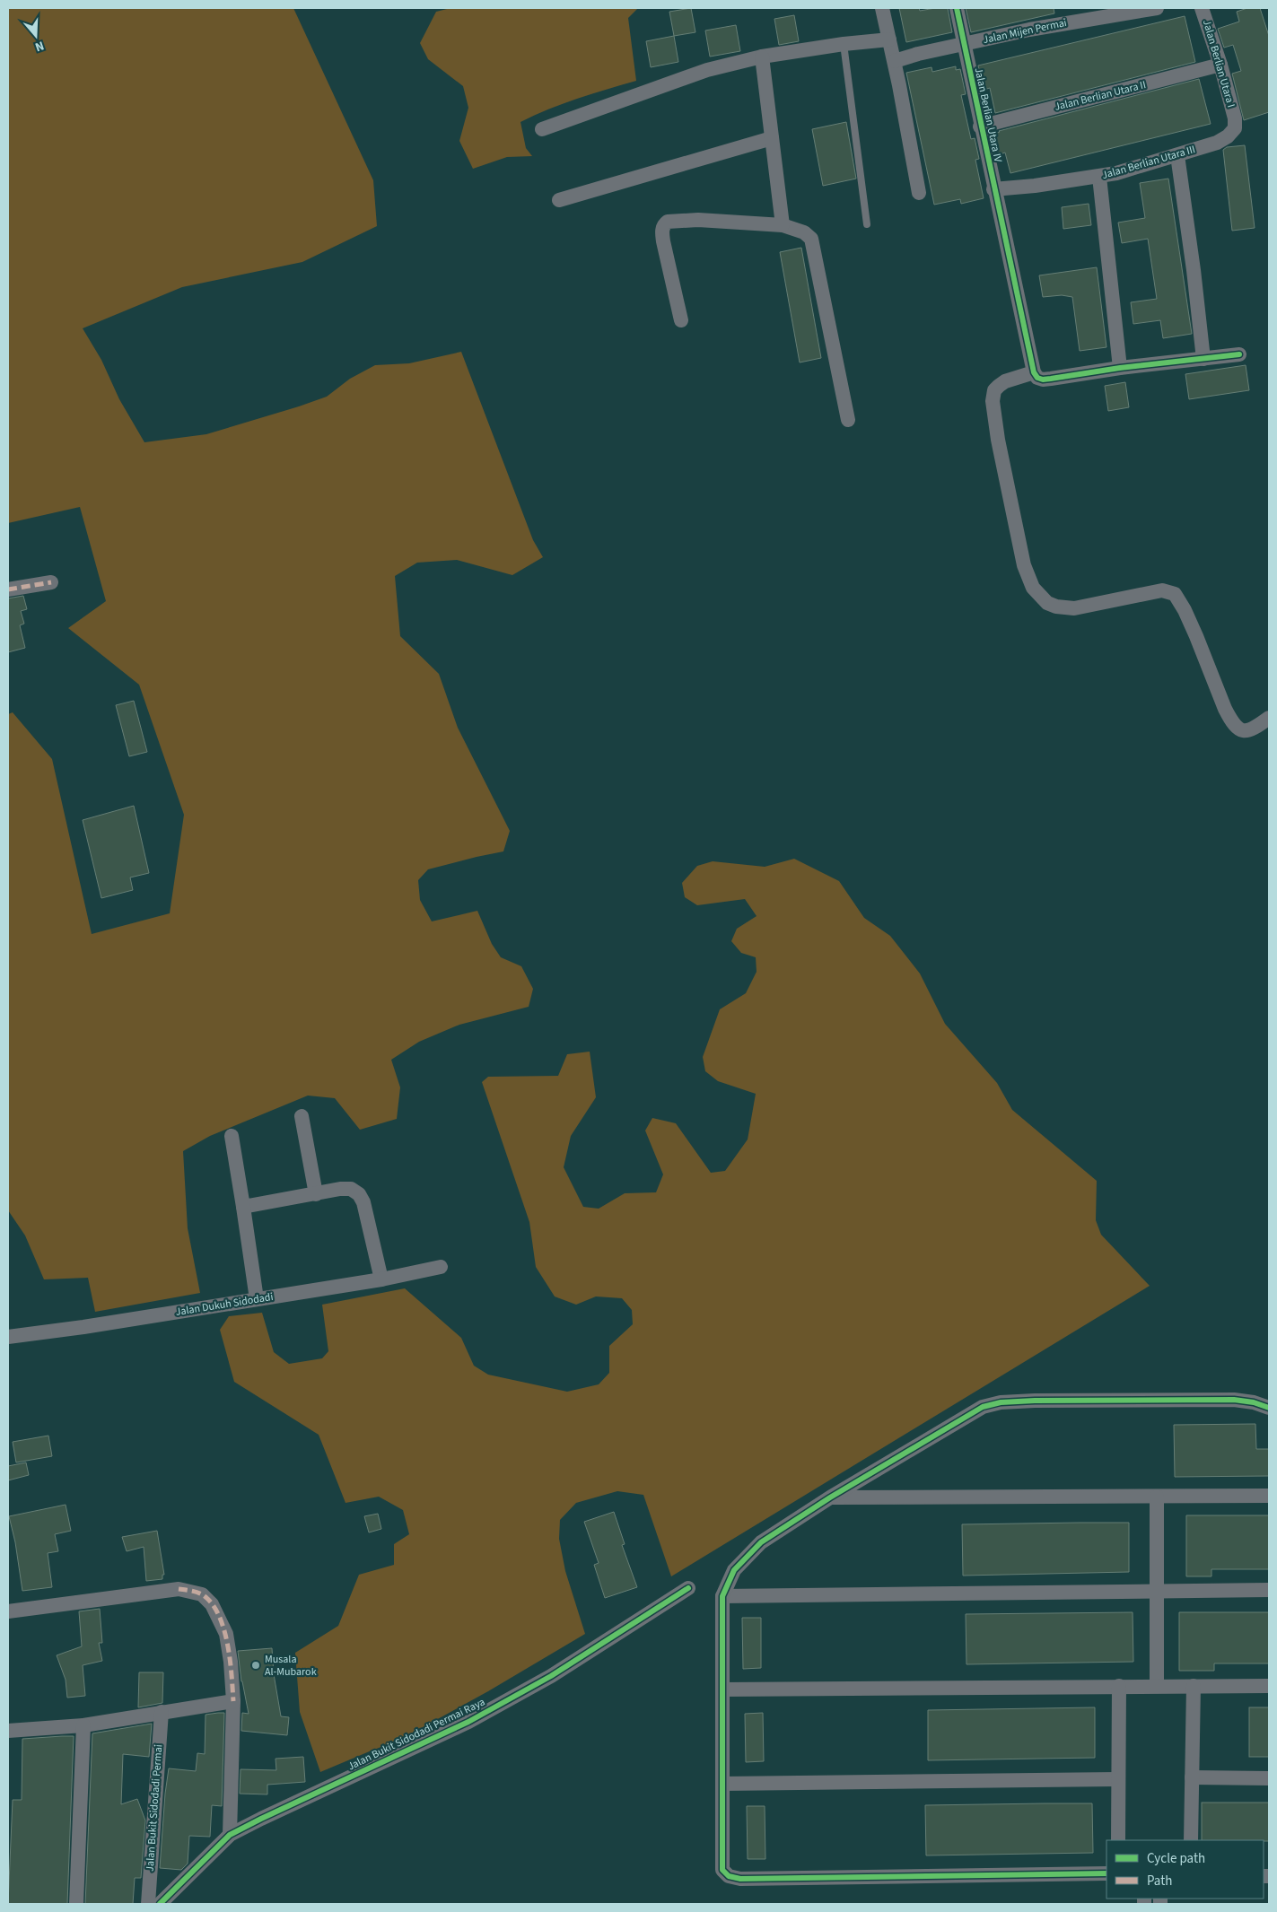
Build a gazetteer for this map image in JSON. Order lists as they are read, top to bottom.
{
  "streets": {
    "street": [
      "Jalan Mijen Permai",
      "Jalan Berlian Utara I",
      "Jalan Berlian Utara II",
      "Jalan Berlian Utara IV",
      "Jalan Berlian Utara III",
      "Jalan Dukuh Sidodadi",
      "Jalan Bukit Sidodadi Permai Raya",
      "Jalan Bukit Sidodadi Permai"
    ]
  },
  "crossings": [
    ["Jalan Mijen Permai", "Jalan Berlian Utara IV"],
    ["Jalan Berlian Utara I", "Jalan Berlian Utara II"],
    ["Jalan Berlian Utara I", "Jalan Berlian Utara III"],
    ["Jalan Berlian Utara II", "Jalan Berlian Utara IV"],
    ["Jalan Berlian Utara IV", "Jalan Berlian Utara III"]
  ],
  "places": ["Musala Al-Mubarok"],
  "legend": ["Cycle path", "Path"],
  "north": "bottom"
}
